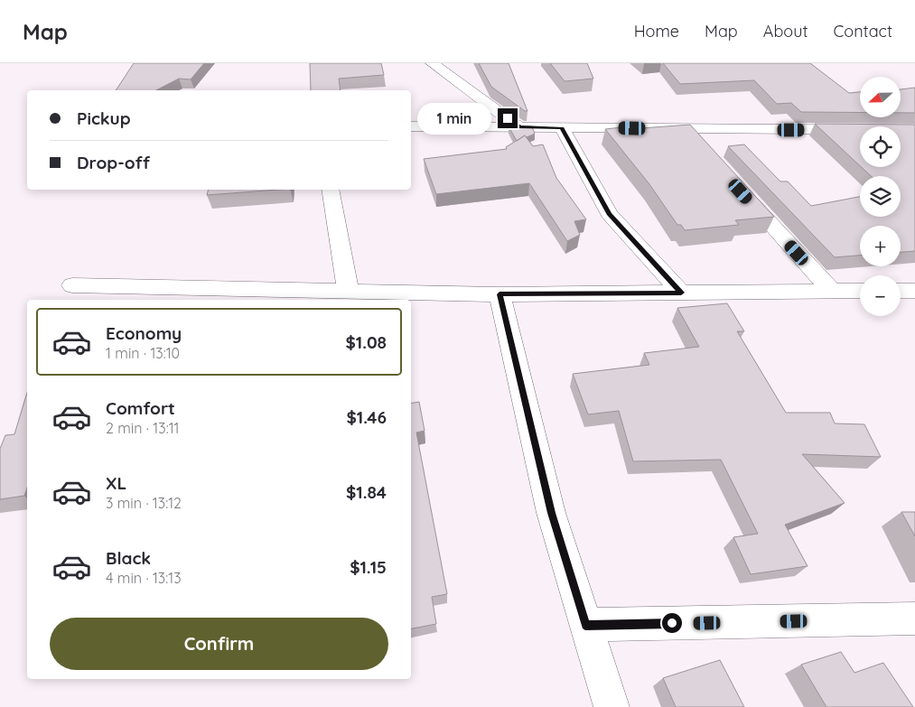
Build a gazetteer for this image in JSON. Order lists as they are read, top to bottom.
{
  "north": "left",
  "page": {
    "header": "Map",
    "nav": [
      "Home",
      "Map",
      "About",
      "Contact"
    ],
    "map_buttons": ["+", "−"],
    "banner": ["Pickup", "Drop-off"],
    "bubble": "1 min",
    "list": [
      {
        "name": "Economy",
        "note": "1 min · 13:10",
        "value": "$1.08"
      },
      {
        "name": "Comfort",
        "note": "2 min · 13:11",
        "value": "$1.46"
      },
      {
        "name": "XL",
        "note": "3 min · 13:12",
        "value": "$1.84"
      },
      {
        "name": "Black",
        "note": "4 min · 13:13",
        "value": "$1.15"
      }
    ],
    "buttons": "Confirm"
  }
}
